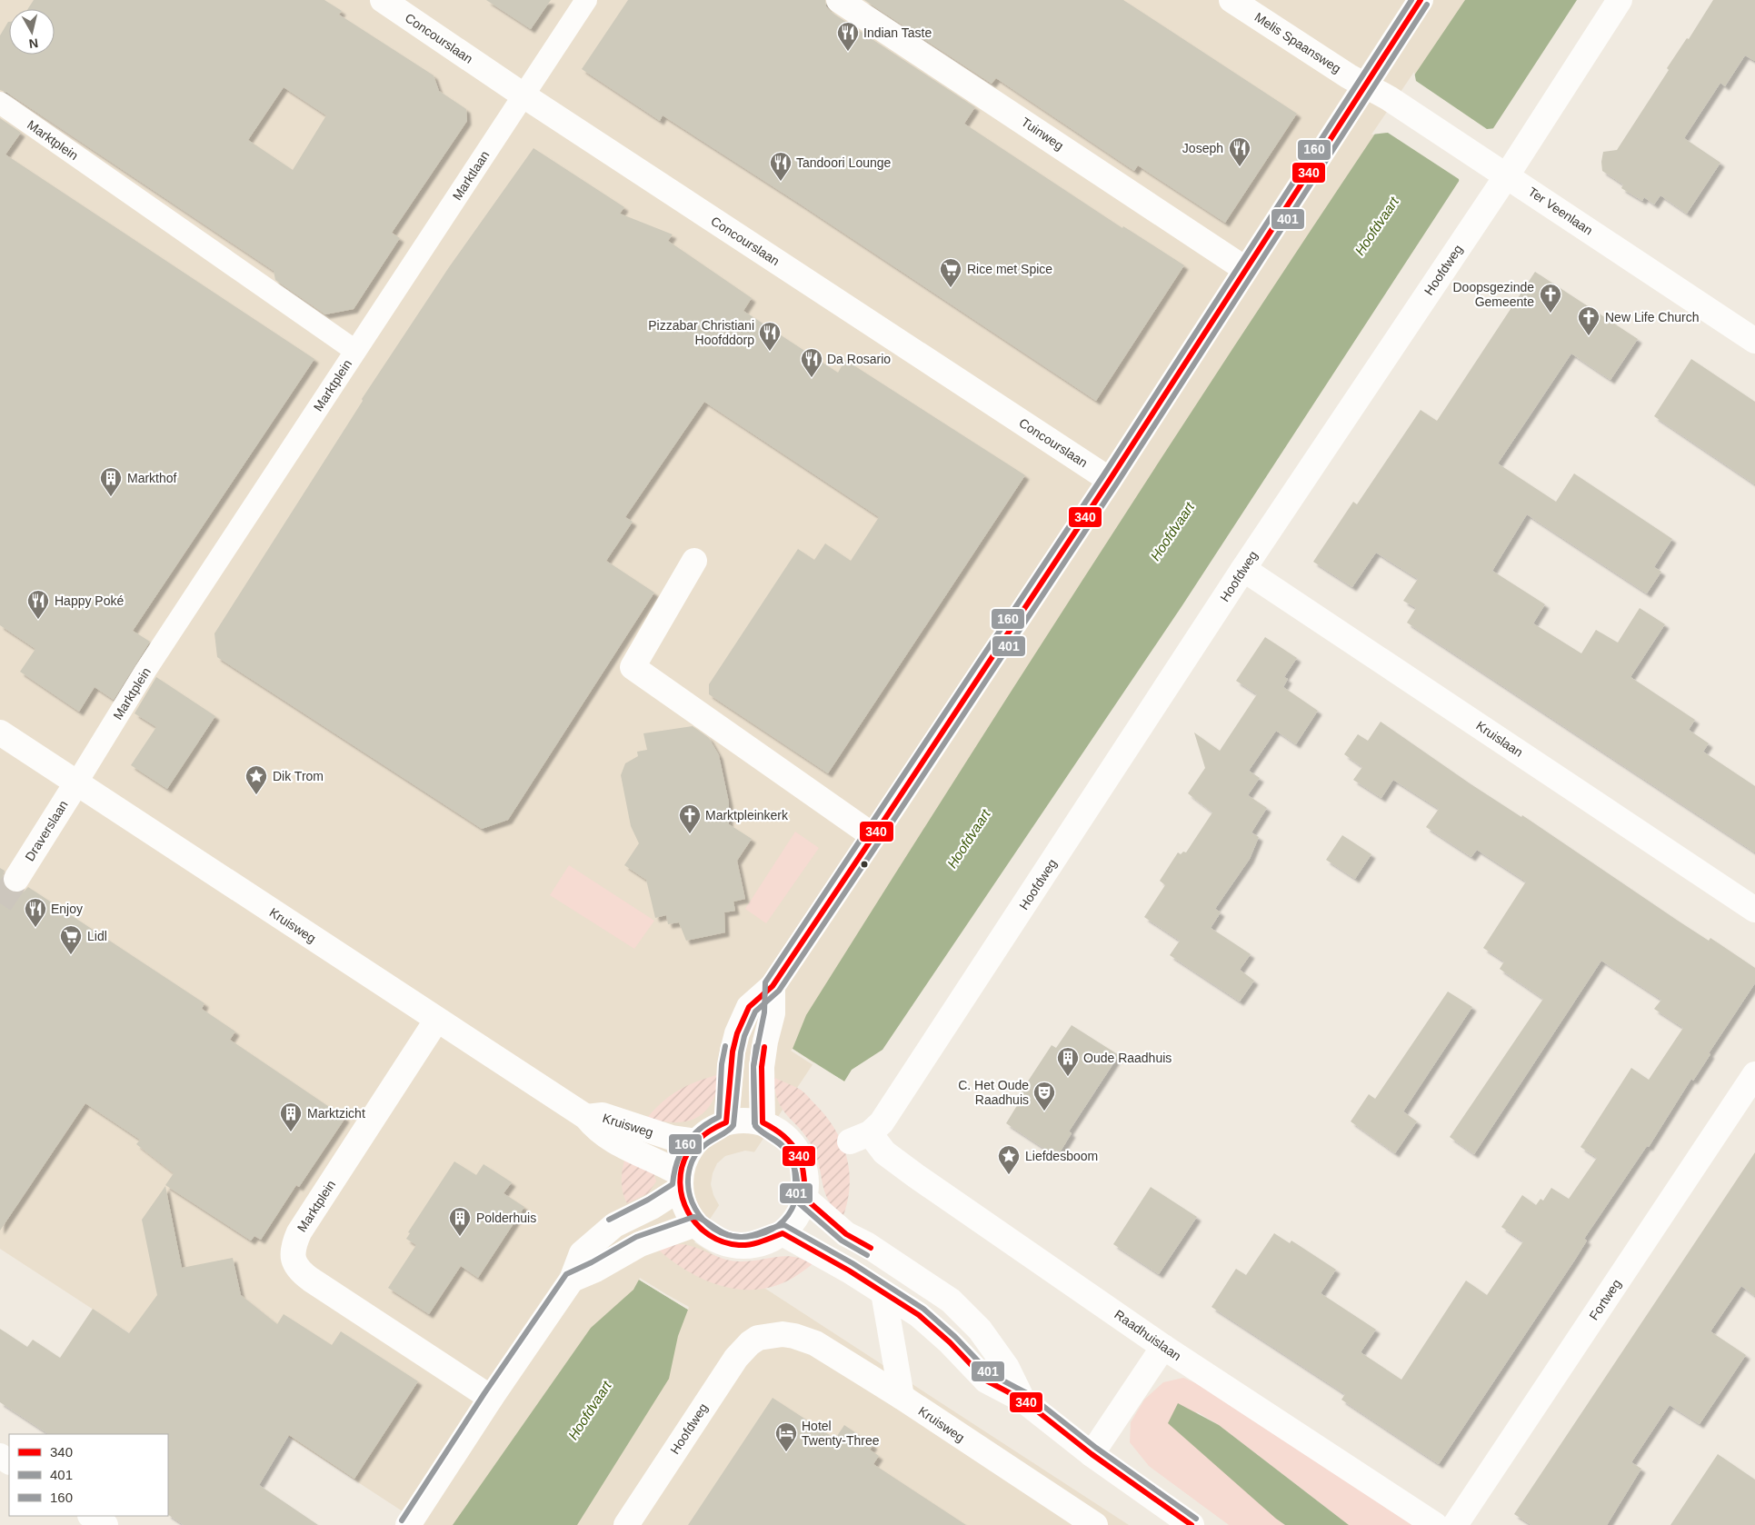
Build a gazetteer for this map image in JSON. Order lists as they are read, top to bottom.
{
  "streets": {
    "street": [
      "Concourslaan",
      "Melis Spaansweg",
      "Tuinweg",
      "Marktplein",
      "Marktlaan",
      "Ter Veenlaan",
      "Hoofdweg",
      "Kruislaan",
      "Draverslaan",
      "Kruisweg",
      "Fortweg",
      "Raadhuislaan"
    ]
  },
  "crossings": [
    ["Concourslaan", "Marktlaan"],
    ["Melis Spaansweg", "Ter Veenlaan"],
    ["Marktplein", "Marktlaan"],
    ["Marktplein", "Draverslaan"],
    ["Marktplein", "Kruisweg"],
    ["Ter Veenlaan", "Hoofdweg"],
    ["Hoofdweg", "Kruislaan"],
    ["Hoofdweg", "Kruisweg"],
    ["Hoofdweg", "Raadhuislaan"],
    ["Draverslaan", "Kruisweg"]
  ],
  "water": ["Hoofdvaart"],
  "places": {
    "restaurant": [
      "Indian Taste",
      "Joseph",
      "Tandoori Lounge",
      "Pizzabar Christiani Hoofddorp",
      "Da Rosario",
      "Happy Poké",
      "Enjoy"
    ],
    "supermarket": ["Rice met Spice", "Lidl"],
    "church": ["Doopsgezinde Gemeente", "New Life Church", "Marktpleinkerk"],
    "building": [
      "Markthof",
      "Oude Raadhuis",
      "Marktzicht",
      "Polderhuis"
    ],
    "place": ["Dik Trom", "Liefdesboom"],
    "theatre": ["C. Het Oude Raadhuis"],
    "hotel": ["Hotel Twenty-Three"]
  },
  "lines": ["transit line 340", "transit line 160", "transit line 401"],
  "legend": ["340", "401", "160"],
  "north": "bottom"
}
